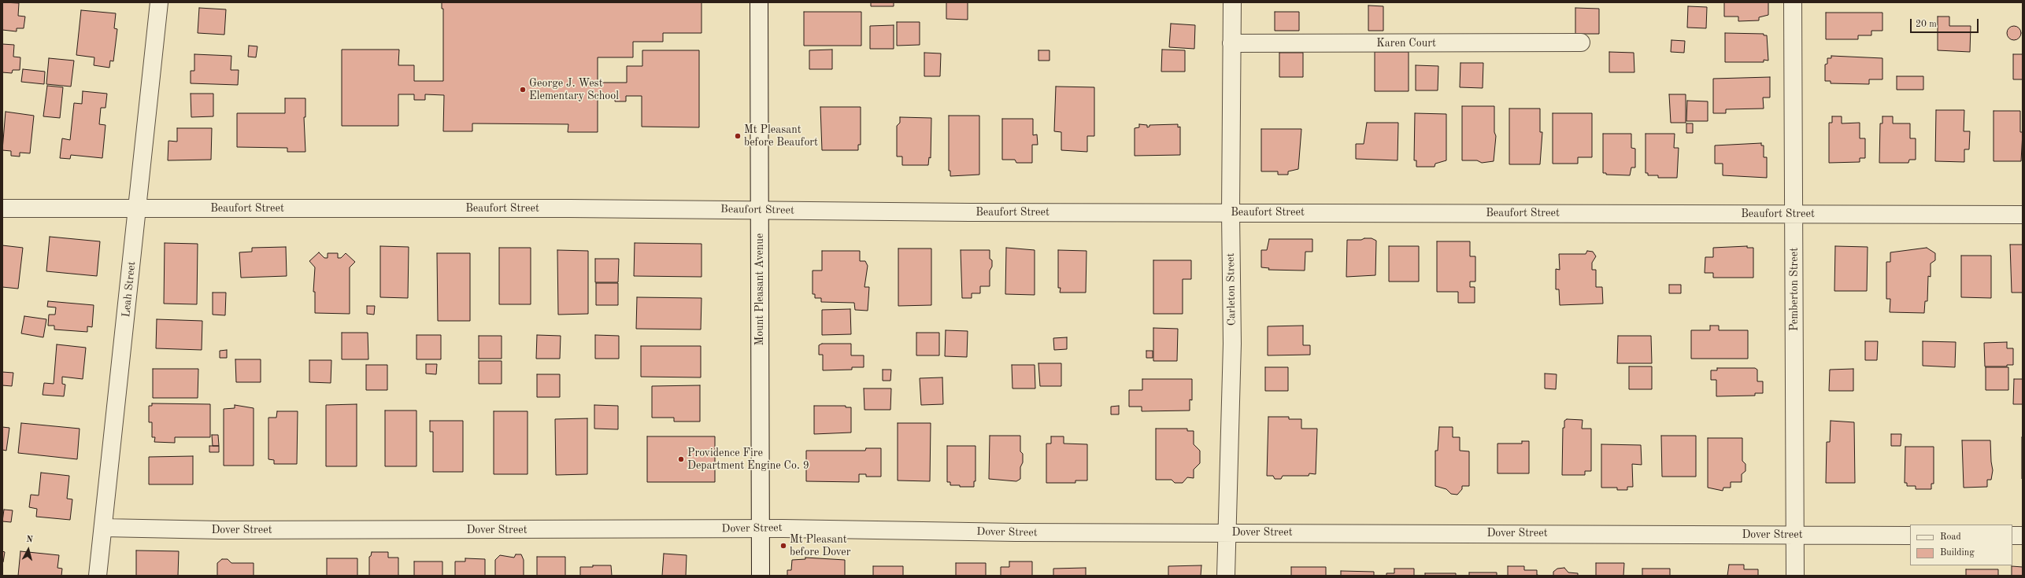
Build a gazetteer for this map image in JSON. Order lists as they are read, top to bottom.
{
  "streets": {
    "street": [
      "Karen Court",
      "Beaufort Street",
      "Leah Street",
      "Mount Pleasant Avenue",
      "Carleton Street",
      "Pemberton Street",
      "Dover Street"
    ]
  },
  "crossings": [
    ["Karen Court", "Carleton Street"],
    ["Beaufort Street", "Leah Street"],
    ["Beaufort Street", "Mount Pleasant Avenue"],
    ["Beaufort Street", "Carleton Street"],
    ["Beaufort Street", "Pemberton Street"],
    ["Leah Street", "Dover Street"],
    ["Mount Pleasant Avenue", "Dover Street"],
    ["Carleton Street", "Dover Street"],
    ["Pemberton Street", "Dover Street"]
  ],
  "places": [
    "George J. West Elementary School",
    "Mt Pleasant before Beaufort",
    "Providence Fire Department Engine Co. 9",
    "Mt Pleasant before Dover"
  ],
  "legend": ["Road", "Building"],
  "scale_bar": "20 m",
  "north": "top"
}
